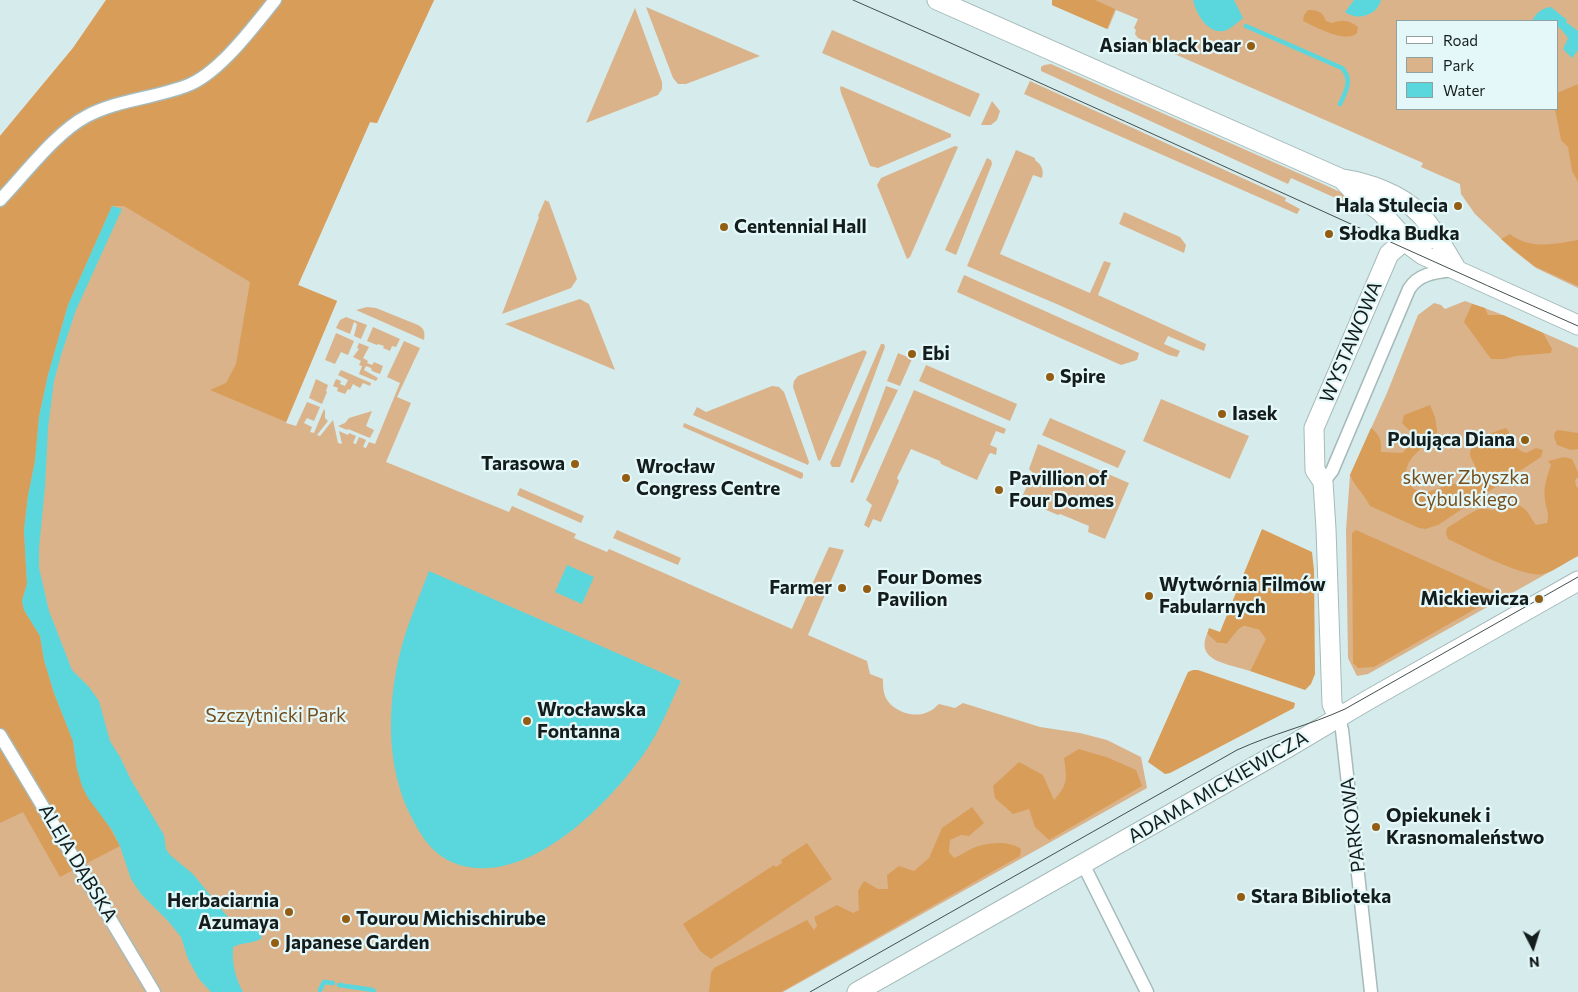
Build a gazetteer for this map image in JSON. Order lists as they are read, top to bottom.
{
  "streets": {
    "main road": ["WYSTAWOWA", "ADAMA MICKIEWICZA"],
    "street": ["PARKOWA", "ALEJA DĄBSKA"]
  },
  "crossings": [
    ["WYSTAWOWA", "ADAMA MICKIEWICZA"],
    ["WYSTAWOWA", "PARKOWA"],
    ["ADAMA MICKIEWICZA", "PARKOWA"]
  ],
  "parks": ["skwer Zbyszka Cybulskiego", "Szczytnicki Park"],
  "places": [
    "Asian black bear",
    "Hala Stulecia",
    "Centennial Hall",
    "Słodka Budka",
    "Ebi",
    "Spire",
    "Iasek",
    "Polująca Diana",
    "Tarasowa",
    "Wrocław Congress Centre",
    "Pavillion of Four Domes",
    "Farmer",
    "Four Domes Pavilion",
    "Wytwórnia Filmów Fabularnych",
    "Mickiewicza",
    "Wrocławska Fontanna",
    "Opiekunek i Krasnomaleństwo",
    "Stara Biblioteka",
    "Herbaciarnia Azumaya",
    "Tourou Michischirube",
    "Japanese Garden"
  ],
  "legend": ["Road", "Park", "Water"],
  "north": "bottom"
}
